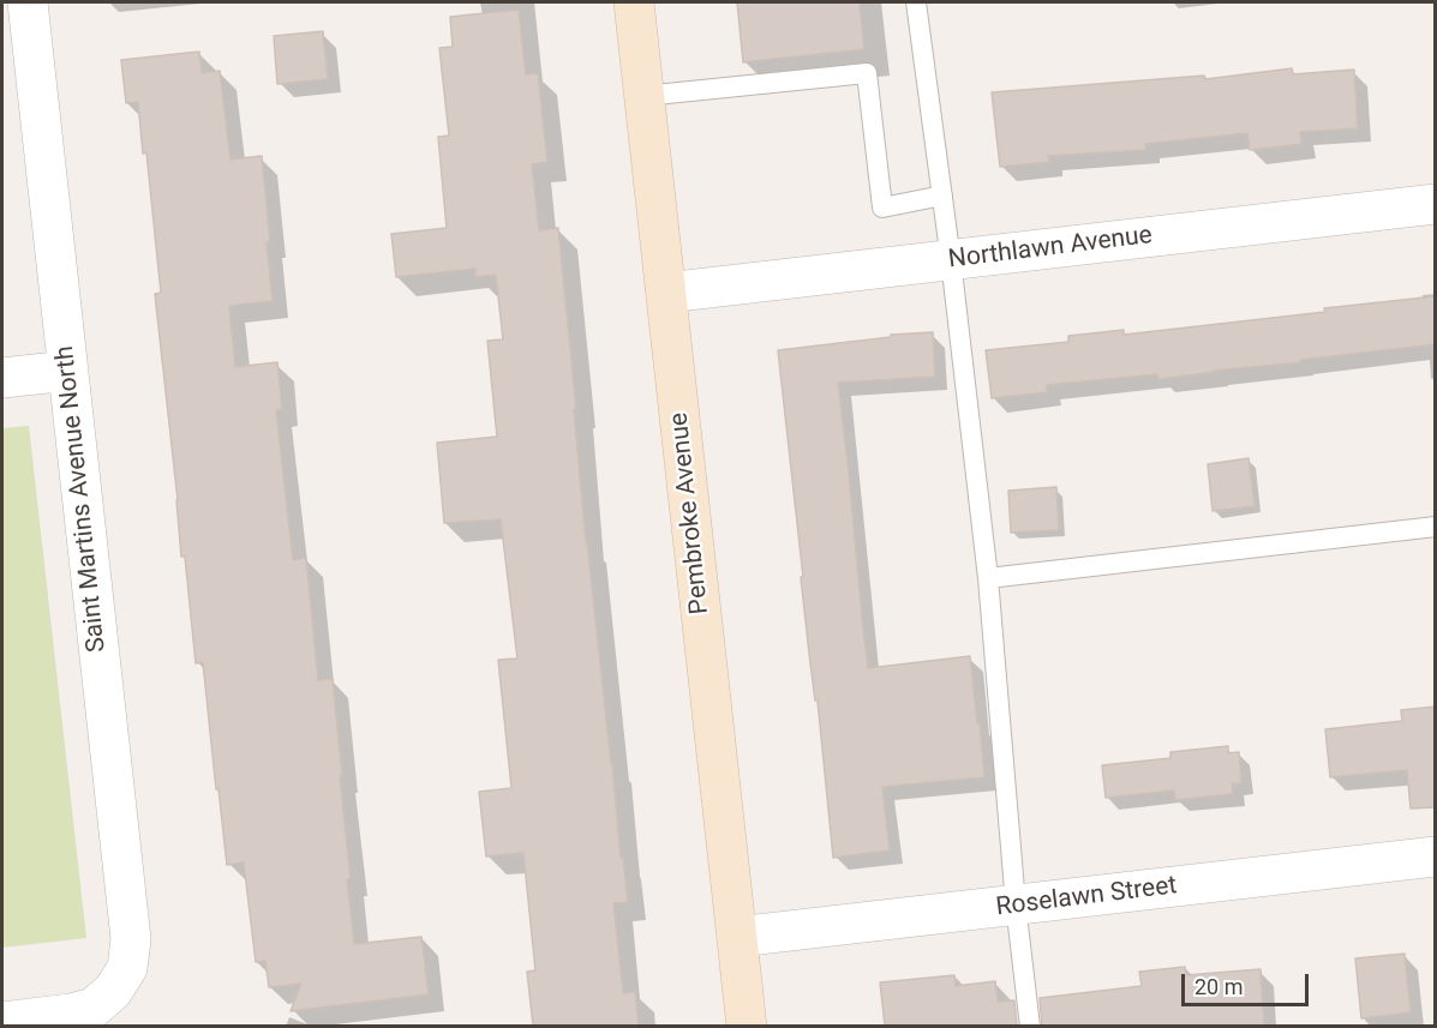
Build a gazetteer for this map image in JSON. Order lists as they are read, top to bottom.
{
  "streets": {
    "street": [
      "Northlawn Avenue",
      "Saint Martins Avenue North",
      "Pembroke Avenue",
      "Roselawn Street"
    ]
  },
  "crossings": [
    ["Northlawn Avenue", "Pembroke Avenue"],
    ["Pembroke Avenue", "Roselawn Street"]
  ],
  "scale_bar": "20 m"
}
